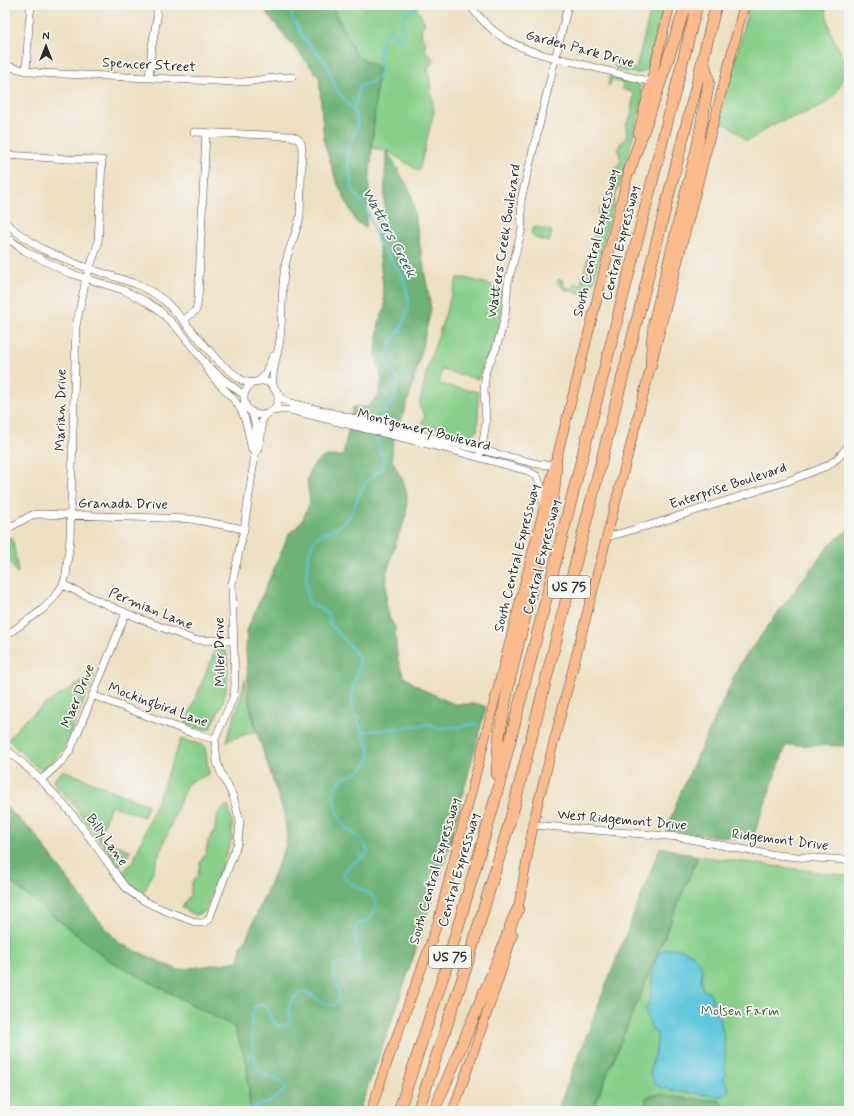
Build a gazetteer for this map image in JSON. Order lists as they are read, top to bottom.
{
  "streets": {
    "highway": ["Central Expressway", "US 75"],
    "main road": ["South Central Expressway"],
    "street": [
      "Garden Park Drive",
      "Spencer Street",
      "Watters Creek Boulevard",
      "Marian Drive",
      "Montgomery Boulevard",
      "Enterprise Boulevard",
      "Granada Drive",
      "Permian Lane",
      "Miller Drive",
      "Maer Drive",
      "Mockingbird Lane",
      "West Ridgemont Drive",
      "Billy Lane",
      "Ridgemont Drive"
    ]
  },
  "crossings": [
    ["Garden Park Drive", "Watters Creek Boulevard"],
    ["Garden Park Drive", "South Central Expressway"],
    ["Watters Creek Boulevard", "Montgomery Boulevard"],
    ["South Central Expressway", "Montgomery Boulevard"],
    ["Marian Drive", "Granada Drive"],
    ["Marian Drive", "Permian Lane"],
    ["Montgomery Boulevard", "Miller Drive"],
    ["Granada Drive", "Miller Drive"],
    ["Permian Lane", "Miller Drive"],
    ["Permian Lane", "Maer Drive"],
    ["Miller Drive", "Mockingbird Lane"],
    ["Miller Drive", "Billy Lane"],
    ["Maer Drive", "Mockingbird Lane"],
    ["Maer Drive", "Billy Lane"],
    ["Mockingbird Lane", "Billy Lane"],
    ["West Ridgemont Drive", "Ridgemont Drive"]
  ],
  "water": ["Watters Creek"],
  "parks": ["Molsen Farm"],
  "north": "top"
}
